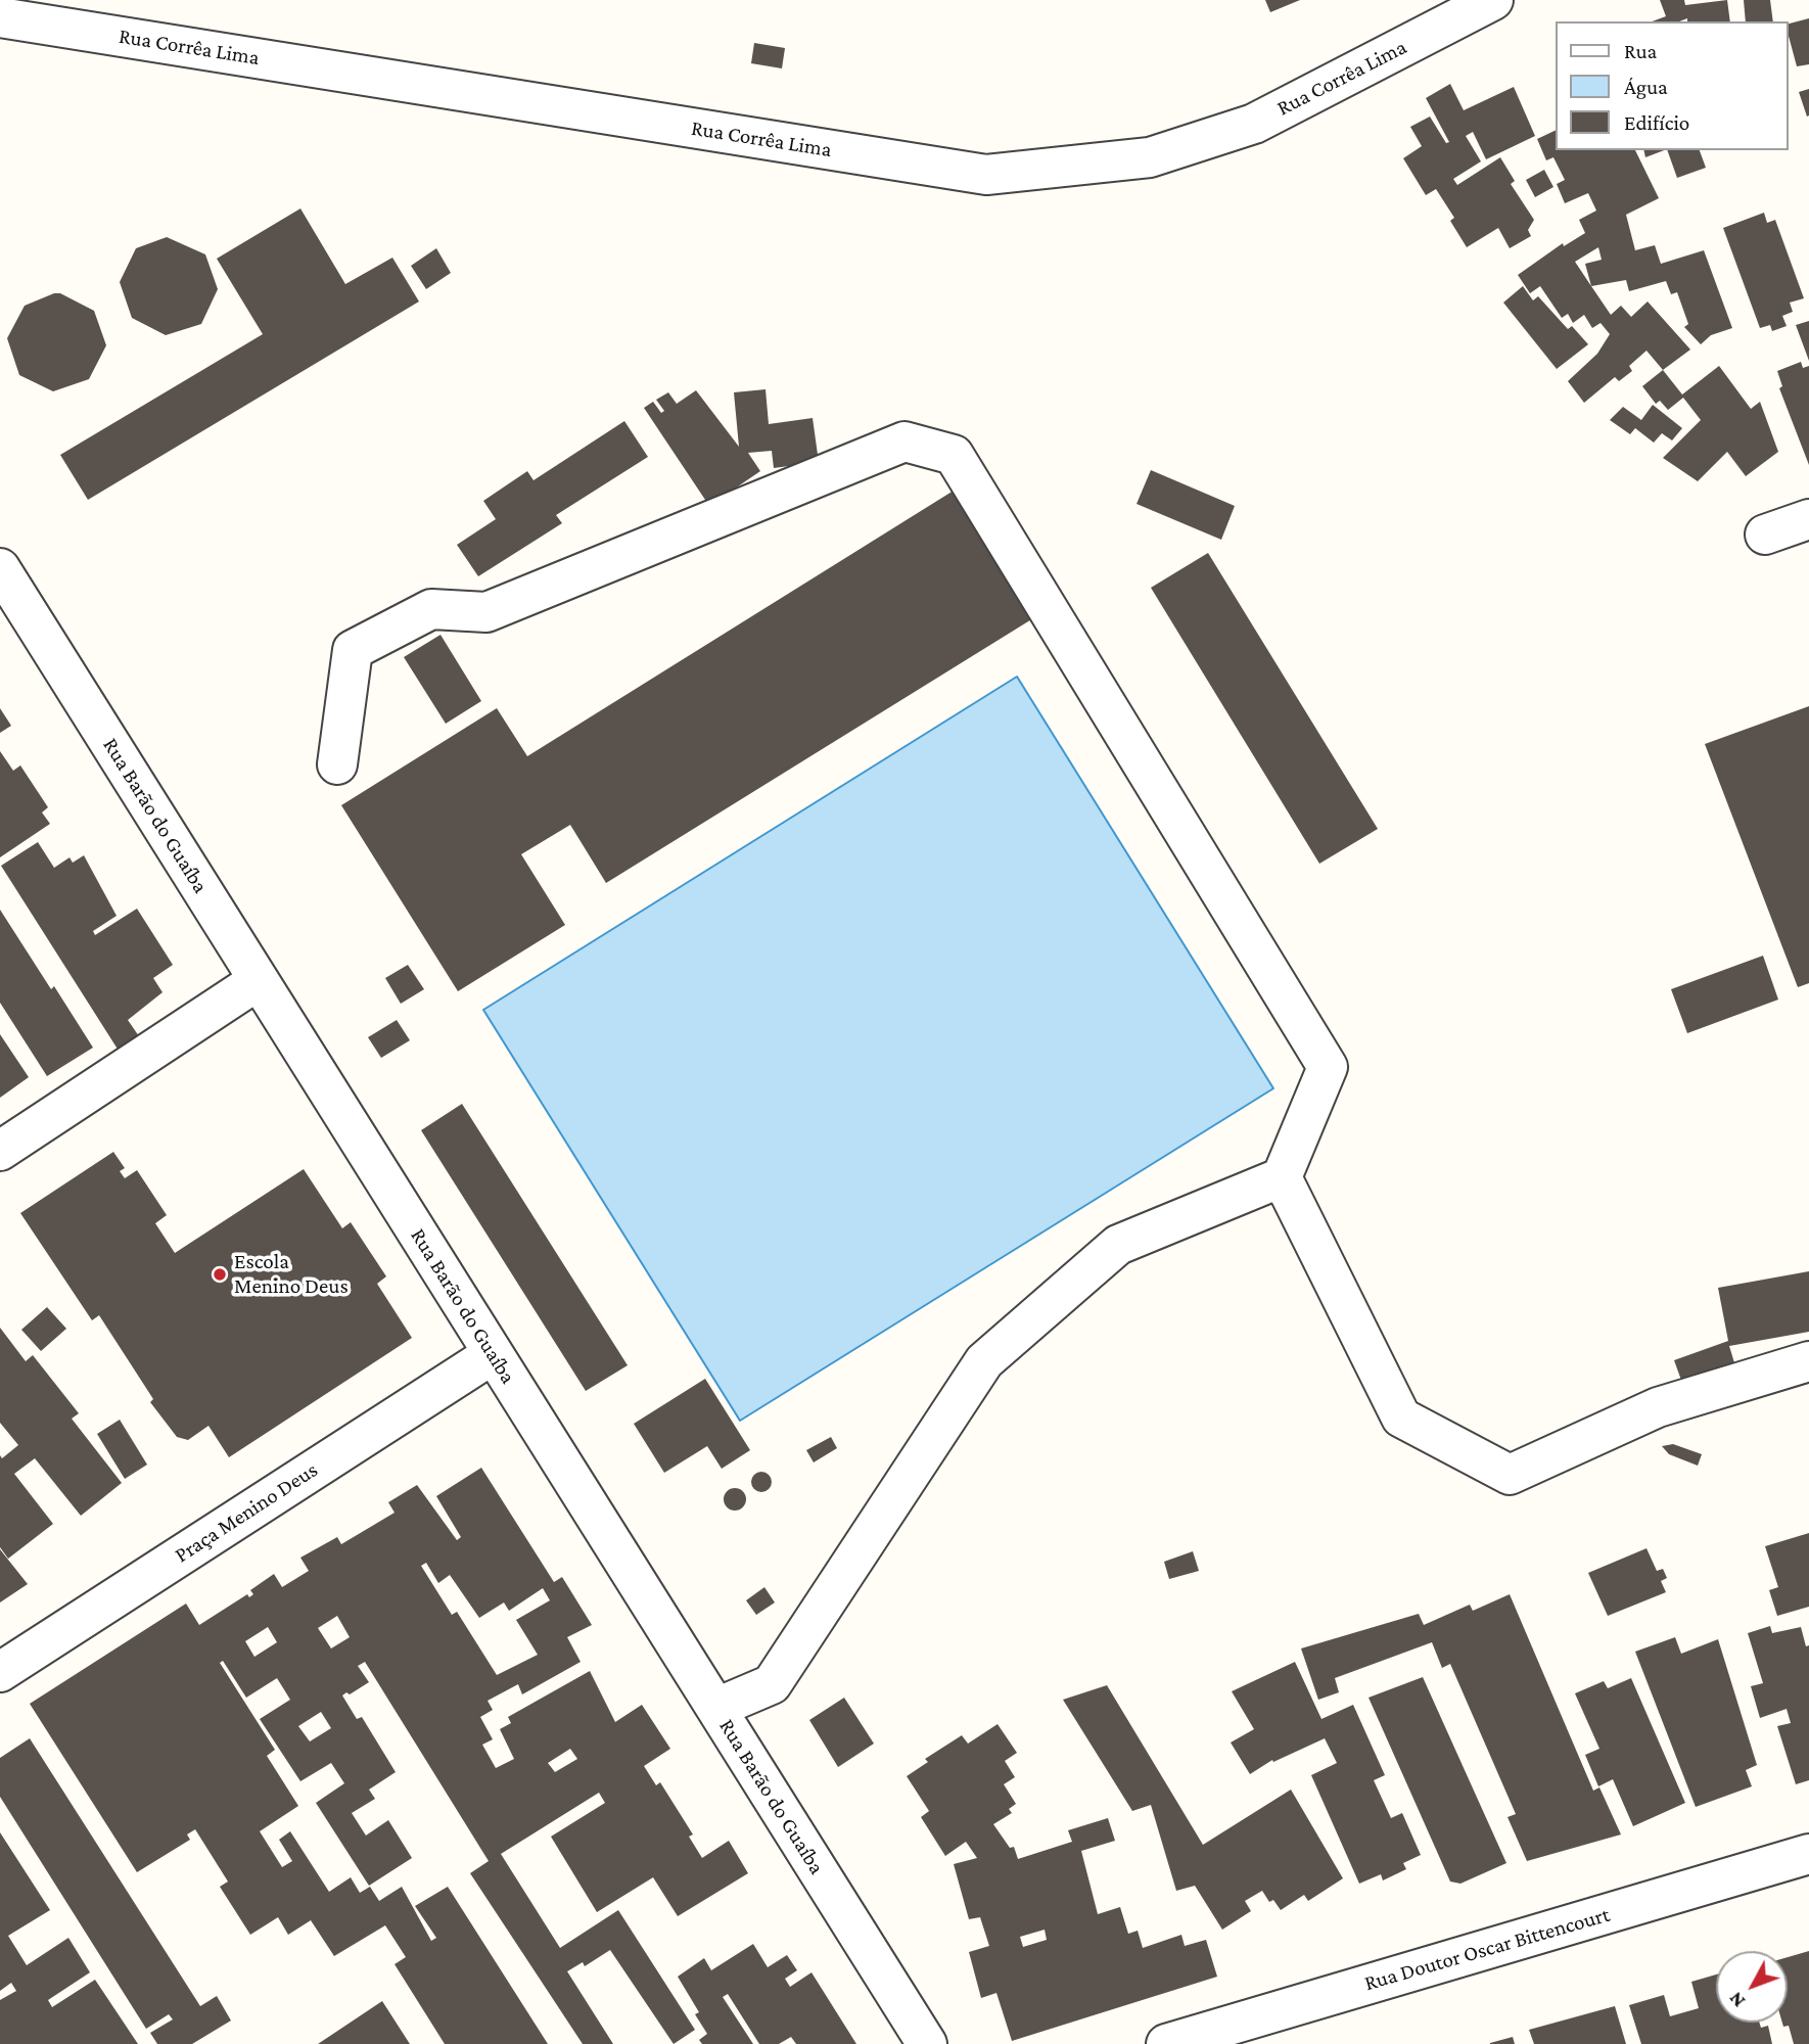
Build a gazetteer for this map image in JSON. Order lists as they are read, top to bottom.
{
  "streets": {
    "street": [
      "Rua Corrêa Lima",
      "Rua Barão do Guaíba",
      "Praça Menino Deus",
      "Rua Doutor Oscar Bittencourt"
    ]
  },
  "crossings": [
    ["Rua Barão do Guaíba", "Praça Menino Deus"]
  ],
  "places": ["Escola Menino Deus"],
  "legend": ["Rua", "Água", "Edifício"],
  "north": "bottom left"
}
